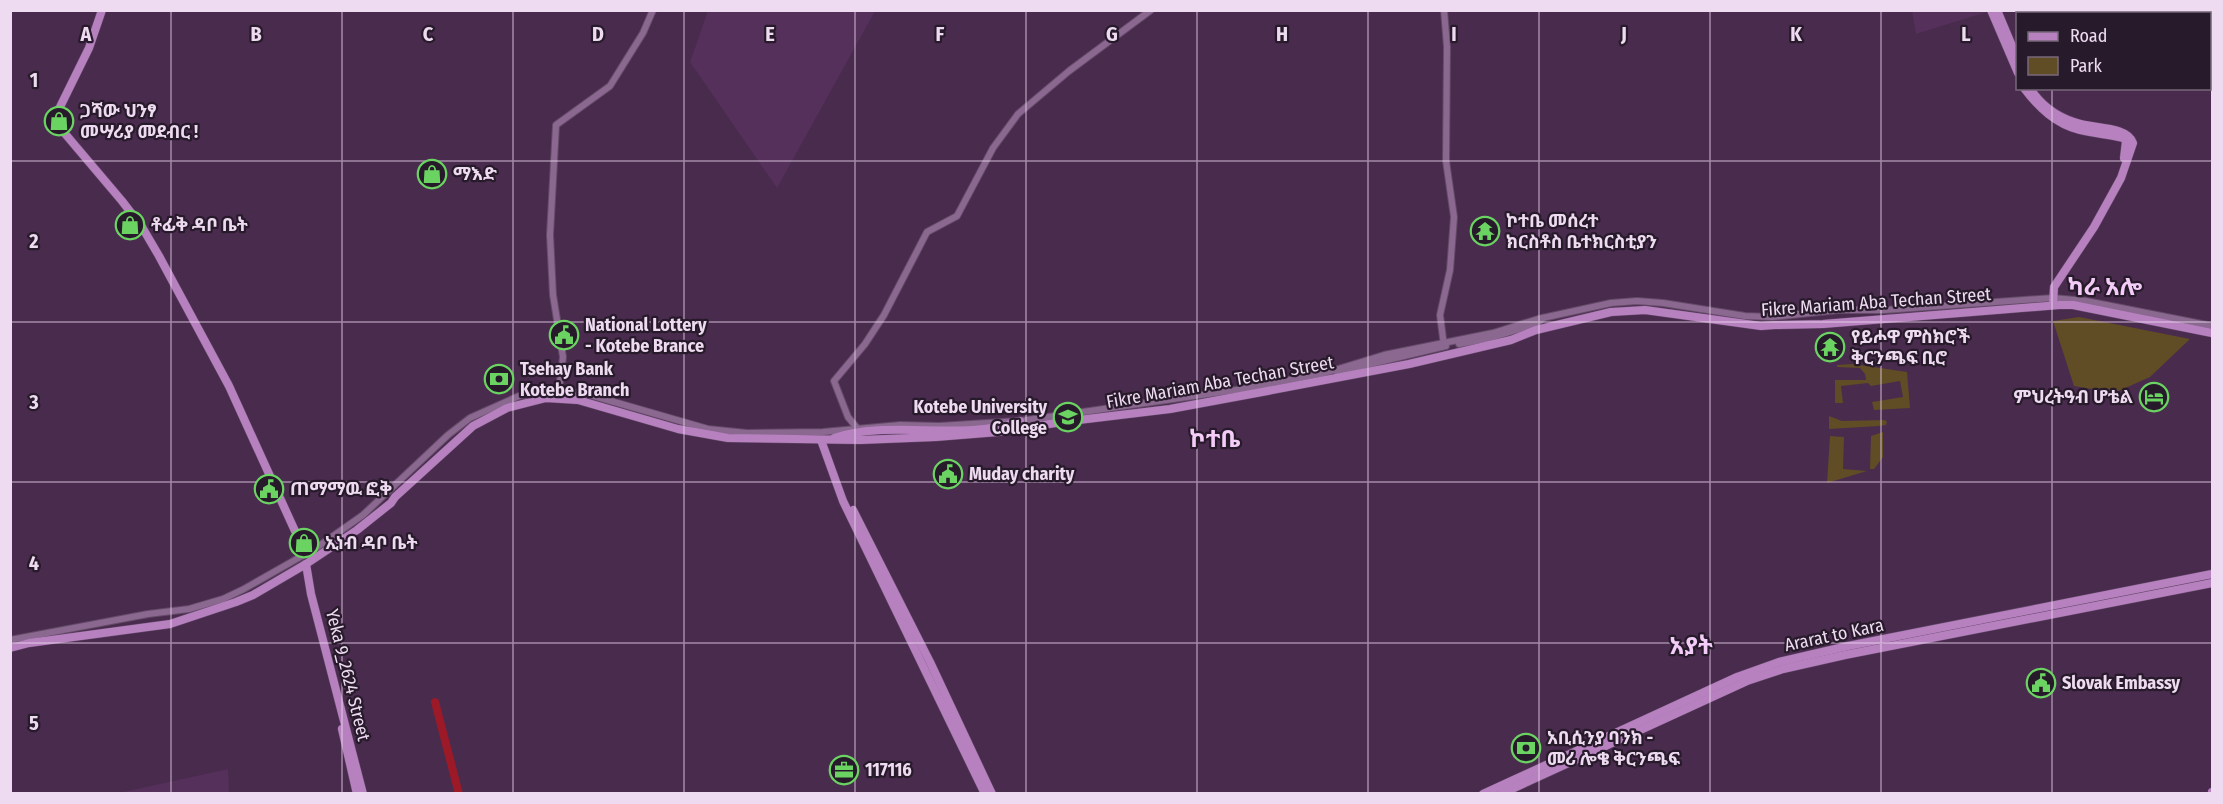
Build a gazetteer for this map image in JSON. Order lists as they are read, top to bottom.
{
  "streets": {
    "main road": ["Fikre Mariam Aba Techan Street", "Ararat to Kara", "Yeka 9_2624 Street"]
  },
  "crossings": [
    ["Fikre Mariam Aba Techan Street", "Yeka 9_2624 Street"]
  ],
  "districts": ["ካራ አሎ", "ኮተቤ", "አያት"],
  "places": {
    "shop": [
      "ጋሻው ህንፃ መሣሪያ መደብር !",
      "ማእድ",
      "ቶፊቅ ዳቦ ቤት",
      "ኢነብ ዳቦ ቤት"
    ],
    "temple": ["ኮተቤ መሰረተ ክርስቶስ ቤተክርስቲያን", "የይሖዋ ምስክሮች ቅርንጫፍ ቢሮ"],
    "public building": [
      "National Lottery - Kotebe Brance",
      "Muday charity",
      "ጠማማዉ ፎቅ",
      "Slovak Embassy"
    ],
    "bank": ["Tsehay Bank Kotebe Branch", "አቢሲንያ ባንክ - መሪ ሎቄ ቅርንጫፍ"],
    "hotel": ["ምህረትዓብ ሆቴል"],
    "school or university": ["Kotebe University College"],
    "office": ["117116"]
  },
  "legend": ["Road", "Park"],
  "grid": {
    "columns": [
      "A",
      "B",
      "C",
      "D",
      "E",
      "F",
      "G",
      "H",
      "I",
      "J",
      "K",
      "L"
    ],
    "rows": [
      "1",
      "2",
      "3",
      "4",
      "5"
    ]
  }
}
